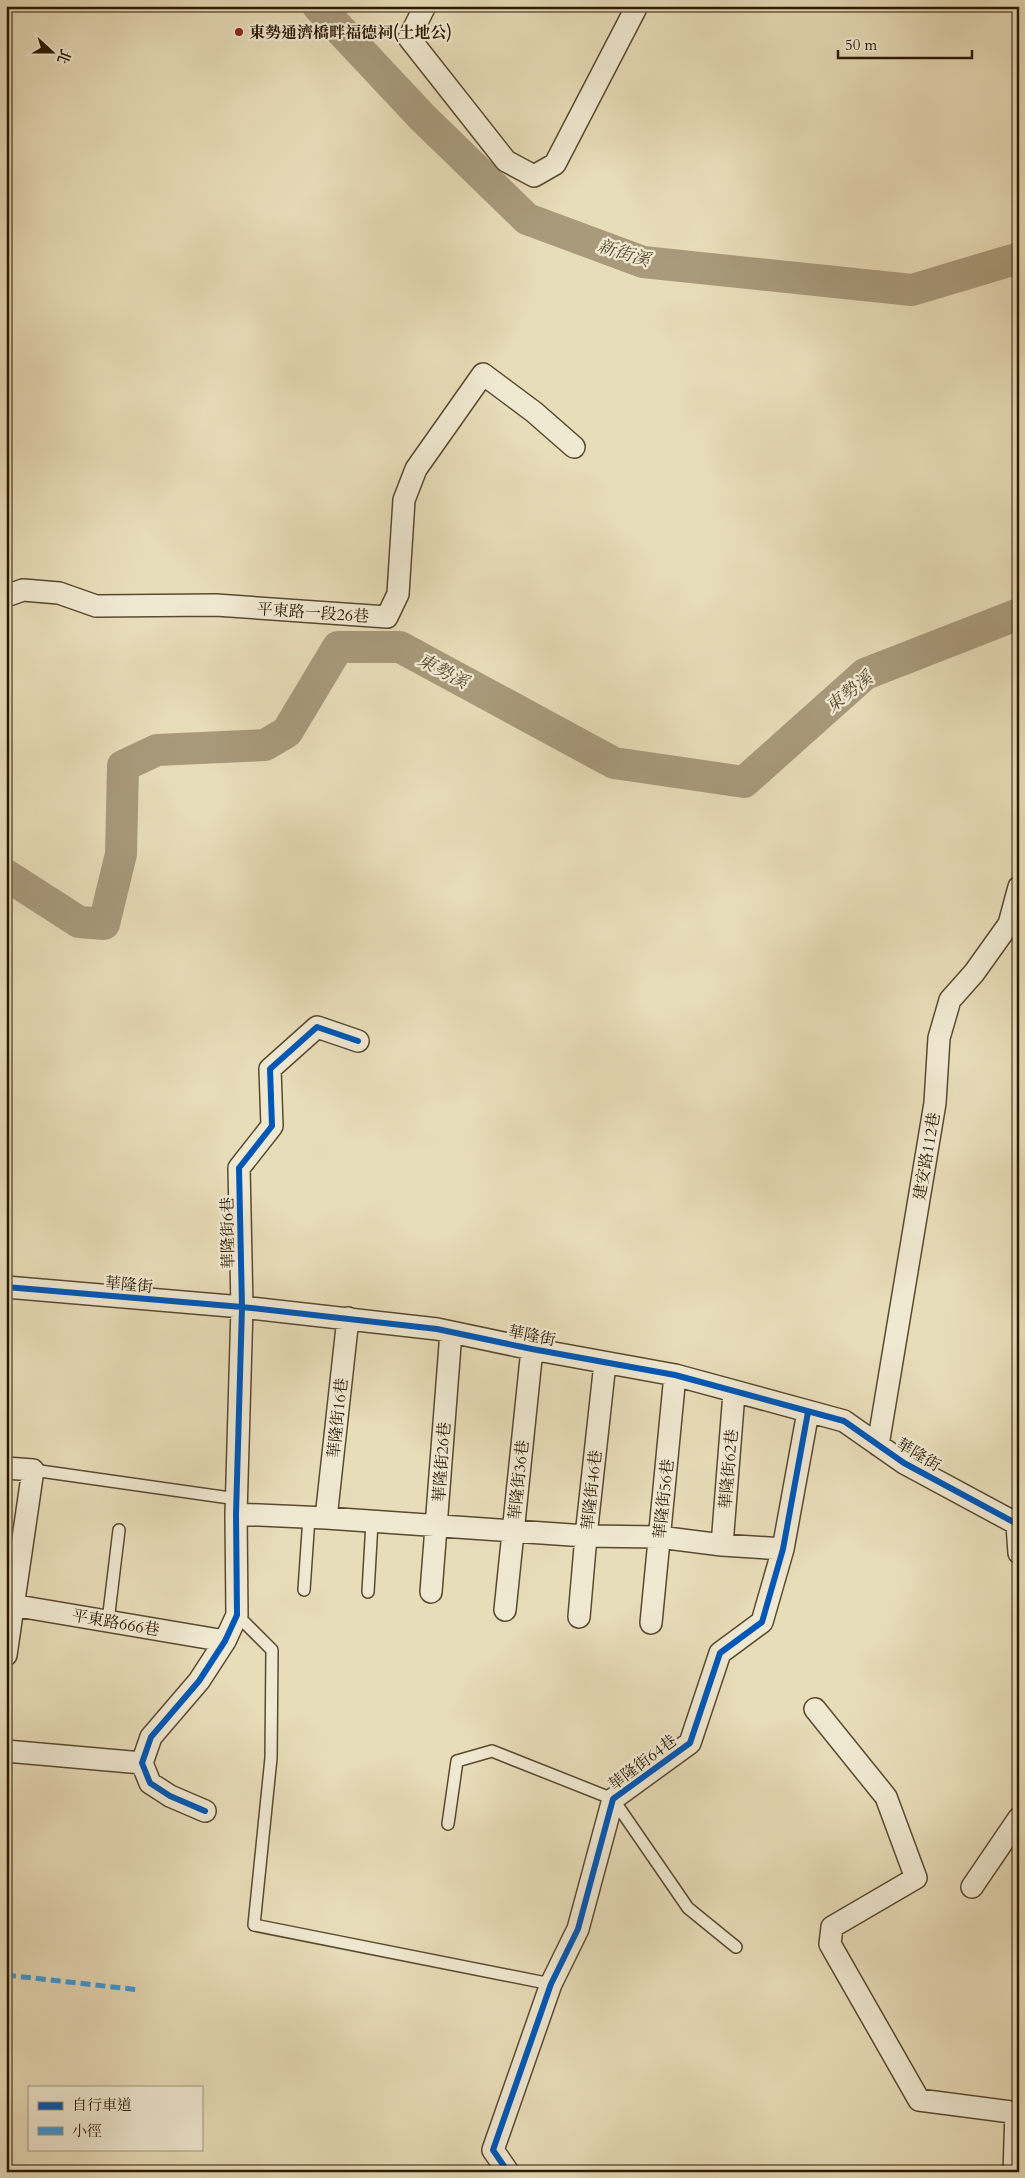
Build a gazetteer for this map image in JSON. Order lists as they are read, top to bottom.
{
  "streets": {
    "street": [
      "平東路一段26巷",
      "建安路112巷",
      "華隆街6巷",
      "華隆街",
      "華隆街16巷",
      "華隆街26巷",
      "華隆街62巷",
      "華隆街36巷",
      "華隆街46巷",
      "華隆街56巷",
      "平東路666巷",
      "華隆街64巷"
    ]
  },
  "crossings": [
    ["建安路112巷", "華隆街"],
    ["華隆街6巷", "華隆街"],
    ["華隆街", "華隆街16巷"],
    ["華隆街", "華隆街26巷"],
    ["華隆街", "華隆街62巷"],
    ["華隆街", "華隆街36巷"],
    ["華隆街", "華隆街46巷"],
    ["華隆街", "華隆街56巷"],
    ["華隆街", "華隆街64巷"]
  ],
  "water": ["新街溪", "東勢溪"],
  "places": ["東勢通濟橋畔福德祠(土地公)"],
  "legend": ["自行車道", "小徑"],
  "scale_bar": "50 m",
  "north": "right"
}
